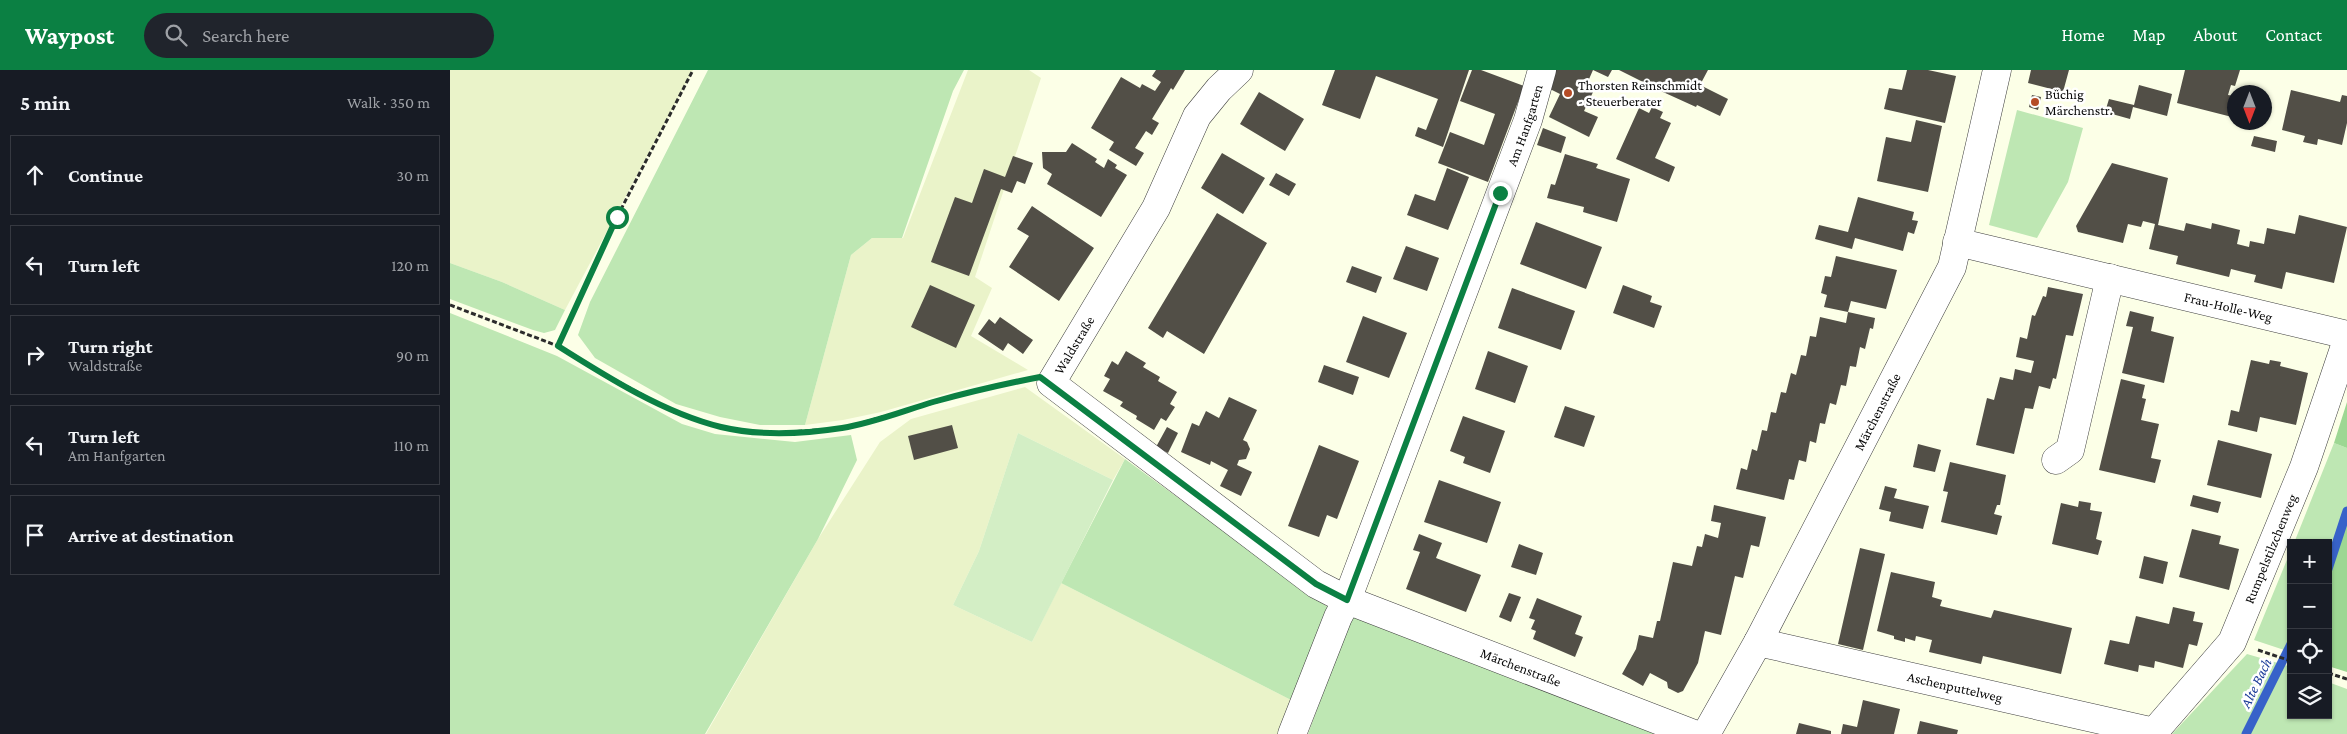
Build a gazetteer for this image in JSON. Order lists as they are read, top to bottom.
{
  "streets": {
    "street": [
      "Am Hanfgarten",
      "Frau-Holle-Weg",
      "Waldstraße",
      "Märchenstraße",
      "Rumpelstilzchenweg",
      "Aschenputtelweg"
    ]
  },
  "crossings": [
    ["Am Hanfgarten", "Waldstraße"],
    ["Am Hanfgarten", "Märchenstraße"],
    ["Frau-Holle-Weg", "Märchenstraße"],
    ["Waldstraße", "Märchenstraße"],
    ["Märchenstraße", "Aschenputtelweg"],
    ["Rumpelstilzchenweg", "Aschenputtelweg"]
  ],
  "water": ["Alte Bach"],
  "places": ["Thorsten Reinschmidt - Steuerberater", "Büchig Märchenstr."],
  "north": "bottom",
  "page": {
    "header": "Waypost",
    "search": "Search here",
    "nav": [
      "Home",
      "Map",
      "About",
      "Contact"
    ],
    "heading": ["5 min", "Walk · 350 m"],
    "list": [
      ["Continue", "30 m"],
      ["Turn left", "120 m"],
      ["Turn right", "Waldstraße", "90 m"],
      ["Turn left", "Am Hanfgarten", "110 m"],
      "Arrive at destination"
    ],
    "map_buttons": ["+", "−"]
  }
}
